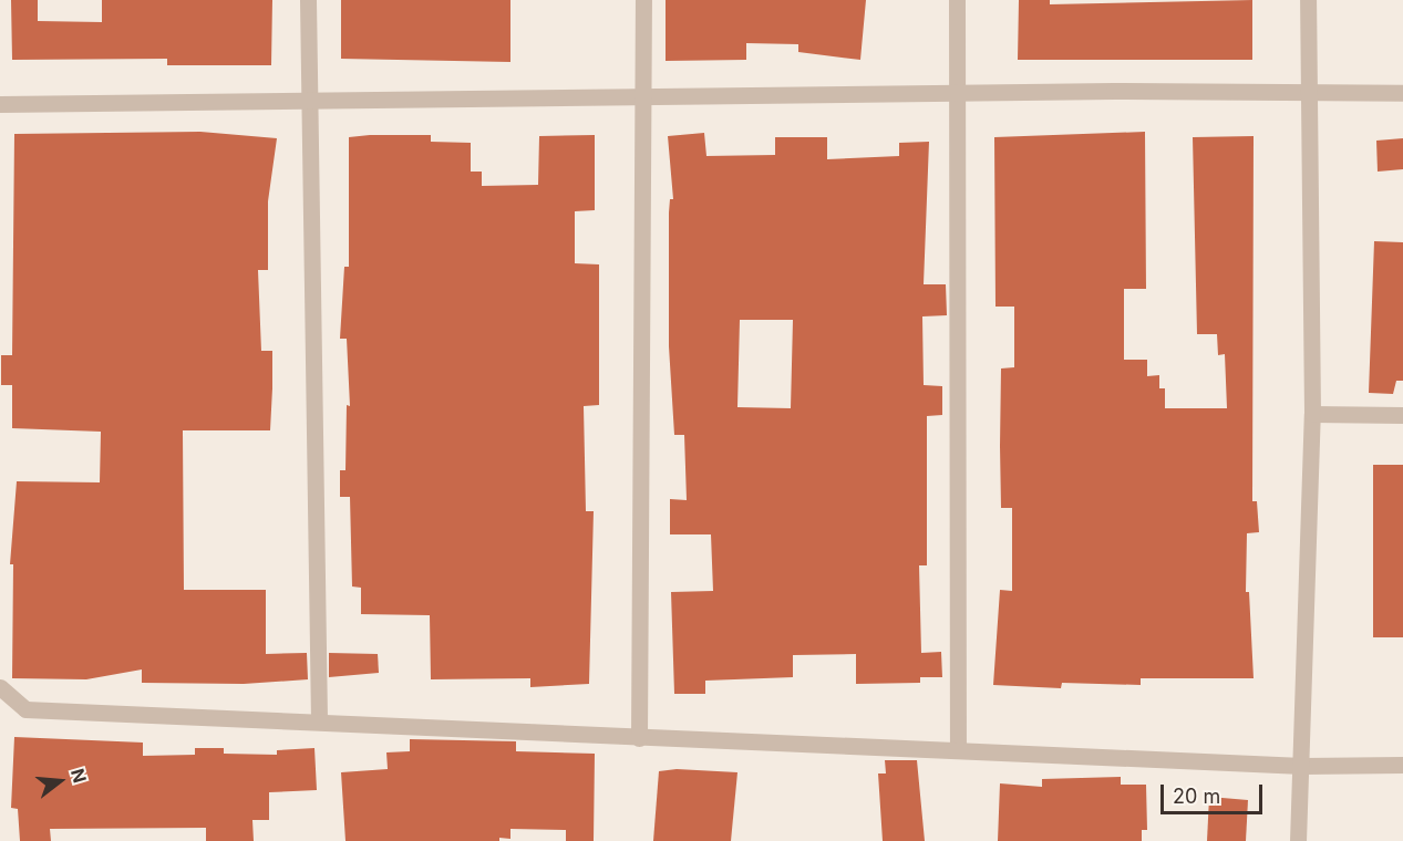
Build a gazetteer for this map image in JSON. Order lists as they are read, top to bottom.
{
  "scale_bar": "20 m",
  "north": "right"
}
